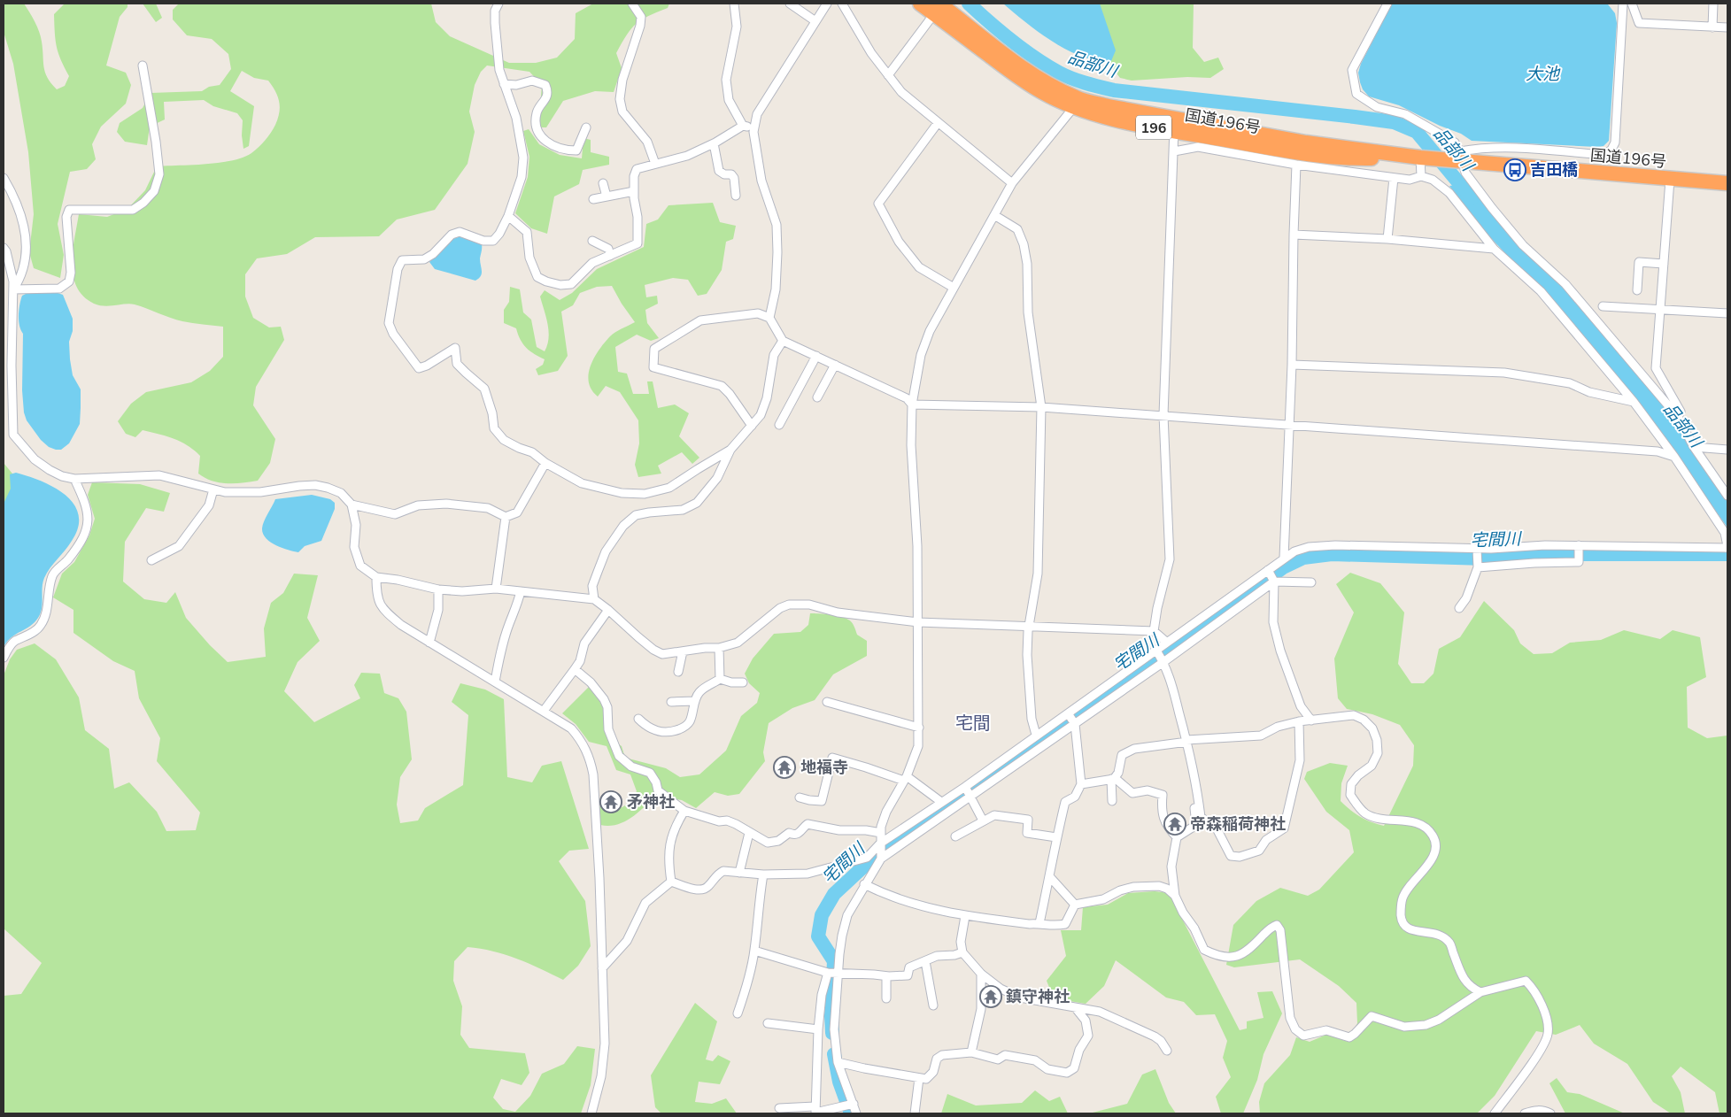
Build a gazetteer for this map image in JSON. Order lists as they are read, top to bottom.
{
  "streets": {
    "highway": ["国道196号", "196"]
  },
  "districts": ["宅間"],
  "water": ["品部川", "大池", "宅間川"],
  "places": {
    "bus stop": ["吉田橋"],
    "temple": [
      "地福寺",
      "矛神社",
      "帝森稲荷神社",
      "鎮守神社"
    ]
  }
}
